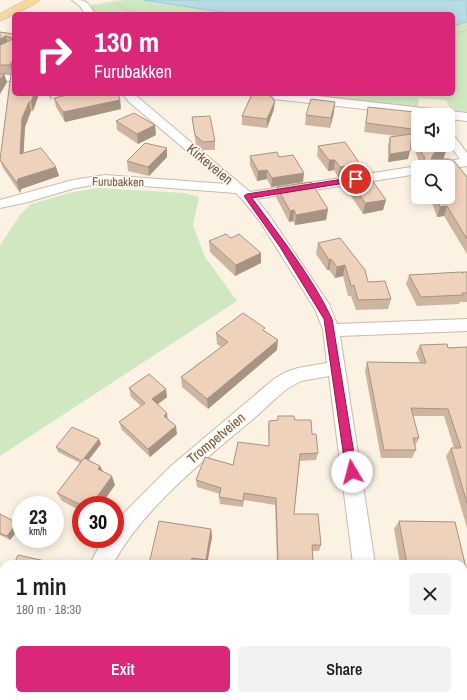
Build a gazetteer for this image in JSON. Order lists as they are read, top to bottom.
{
  "streets": {
    "street": ["Kirkeveien", "Furubakken", "Trompetveien"]
  },
  "crossings": [
    ["Kirkeveien", "Furubakken"],
    ["Kirkeveien", "Trompetveien"]
  ],
  "page": {
    "turn": ["130 m", "Furubakken"],
    "speed": "23 km/h",
    "limit": "30",
    "heading": ["1 min", "180 m · 18:30"],
    "buttons": ["Exit", "Share"]
  }
}
